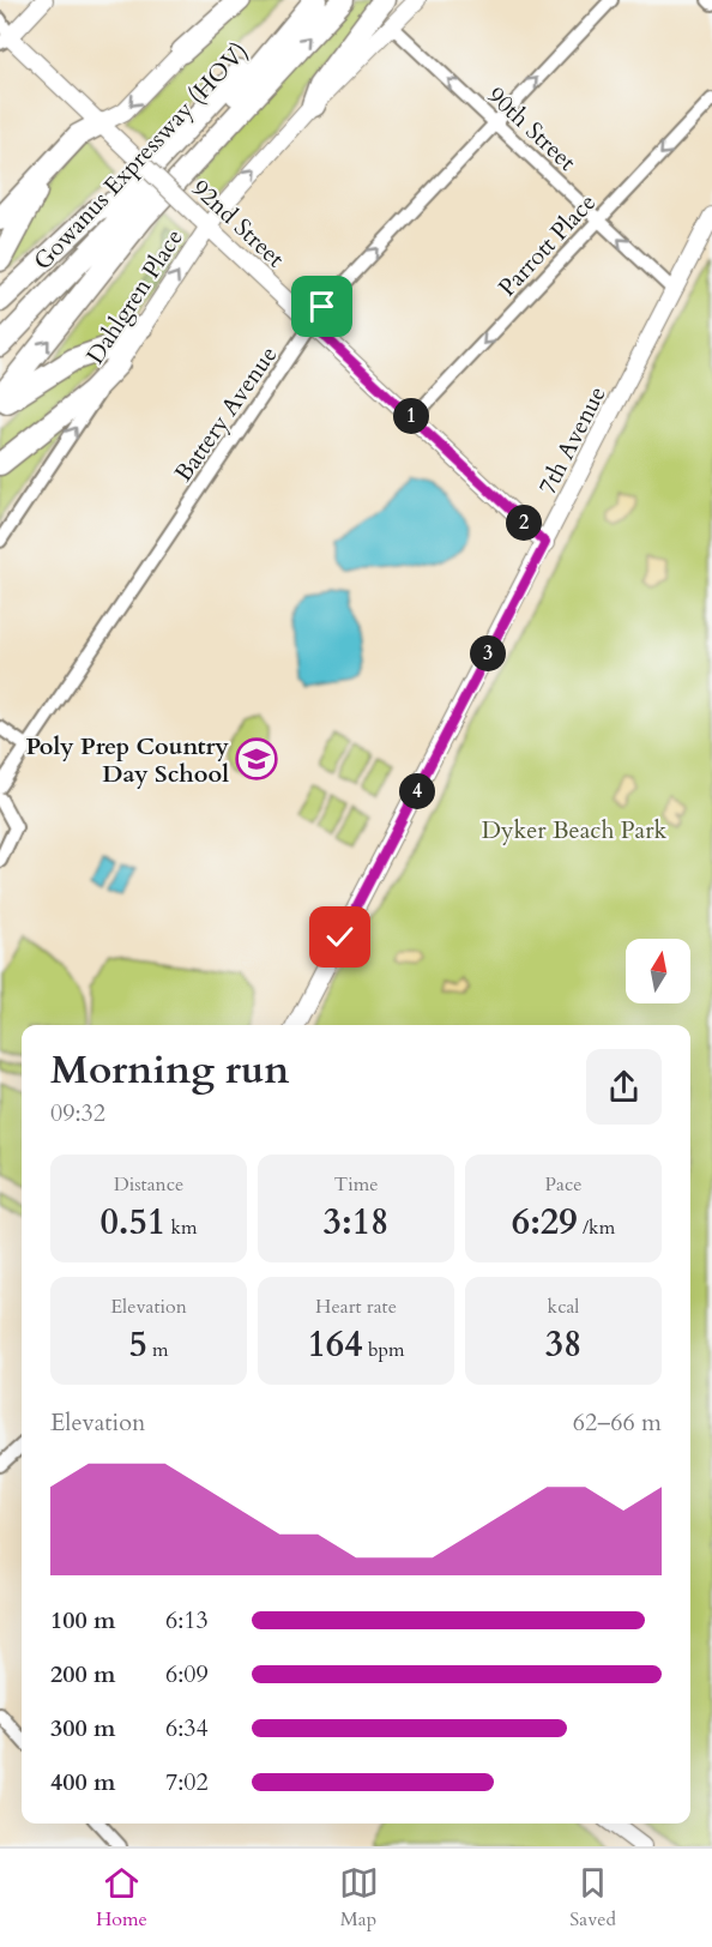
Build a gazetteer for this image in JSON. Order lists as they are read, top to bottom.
{
  "streets": {
    "highway": ["Gowanus Expressway (HOV)"],
    "main road": ["92nd Street", "Dahlgren Place", "7th Avenue"],
    "street": ["90th Street", "Parrott Place", "Battery Avenue"]
  },
  "crossings": [
    ["90th Street", "Parrott Place"],
    ["90th Street", "Dahlgren Place"],
    ["90th Street", "Battery Avenue"],
    ["90th Street", "7th Avenue"],
    ["92nd Street", "Parrott Place"],
    ["92nd Street", "Dahlgren Place"],
    ["92nd Street", "Battery Avenue"],
    ["92nd Street", "7th Avenue"]
  ],
  "one_way": [
    "90th Street",
    "Parrott Place",
    "Dahlgren Place",
    "Battery Avenue"
  ],
  "parks": ["Dyker Beach Park"],
  "places": {
    "school or university": ["Poly Prep Country Day School"]
  },
  "north": "top",
  "page": {
    "pins": [
      "1",
      "2",
      "3",
      "4"
    ],
    "heading": ["Morning run", "09:32"],
    "stats": [
      ["Distance", "0.51 km"],
      ["Time", "3:18"],
      ["Pace", "6:29 /km"],
      ["Elevation", "5 m"],
      ["Heart rate", "164 bpm"],
      ["kcal", "38"]
    ],
    "chart": ["Elevation", "62–66 m"],
    "list": [
      {
        "name": "100 m",
        "note": "6:13"
      },
      {
        "name": "200 m",
        "note": "6:09"
      },
      {
        "name": "300 m",
        "note": "6:34"
      },
      {
        "name": "400 m",
        "note": "7:02"
      }
    ],
    "tabs": ["Home", "Map", "Saved"]
  }
}
